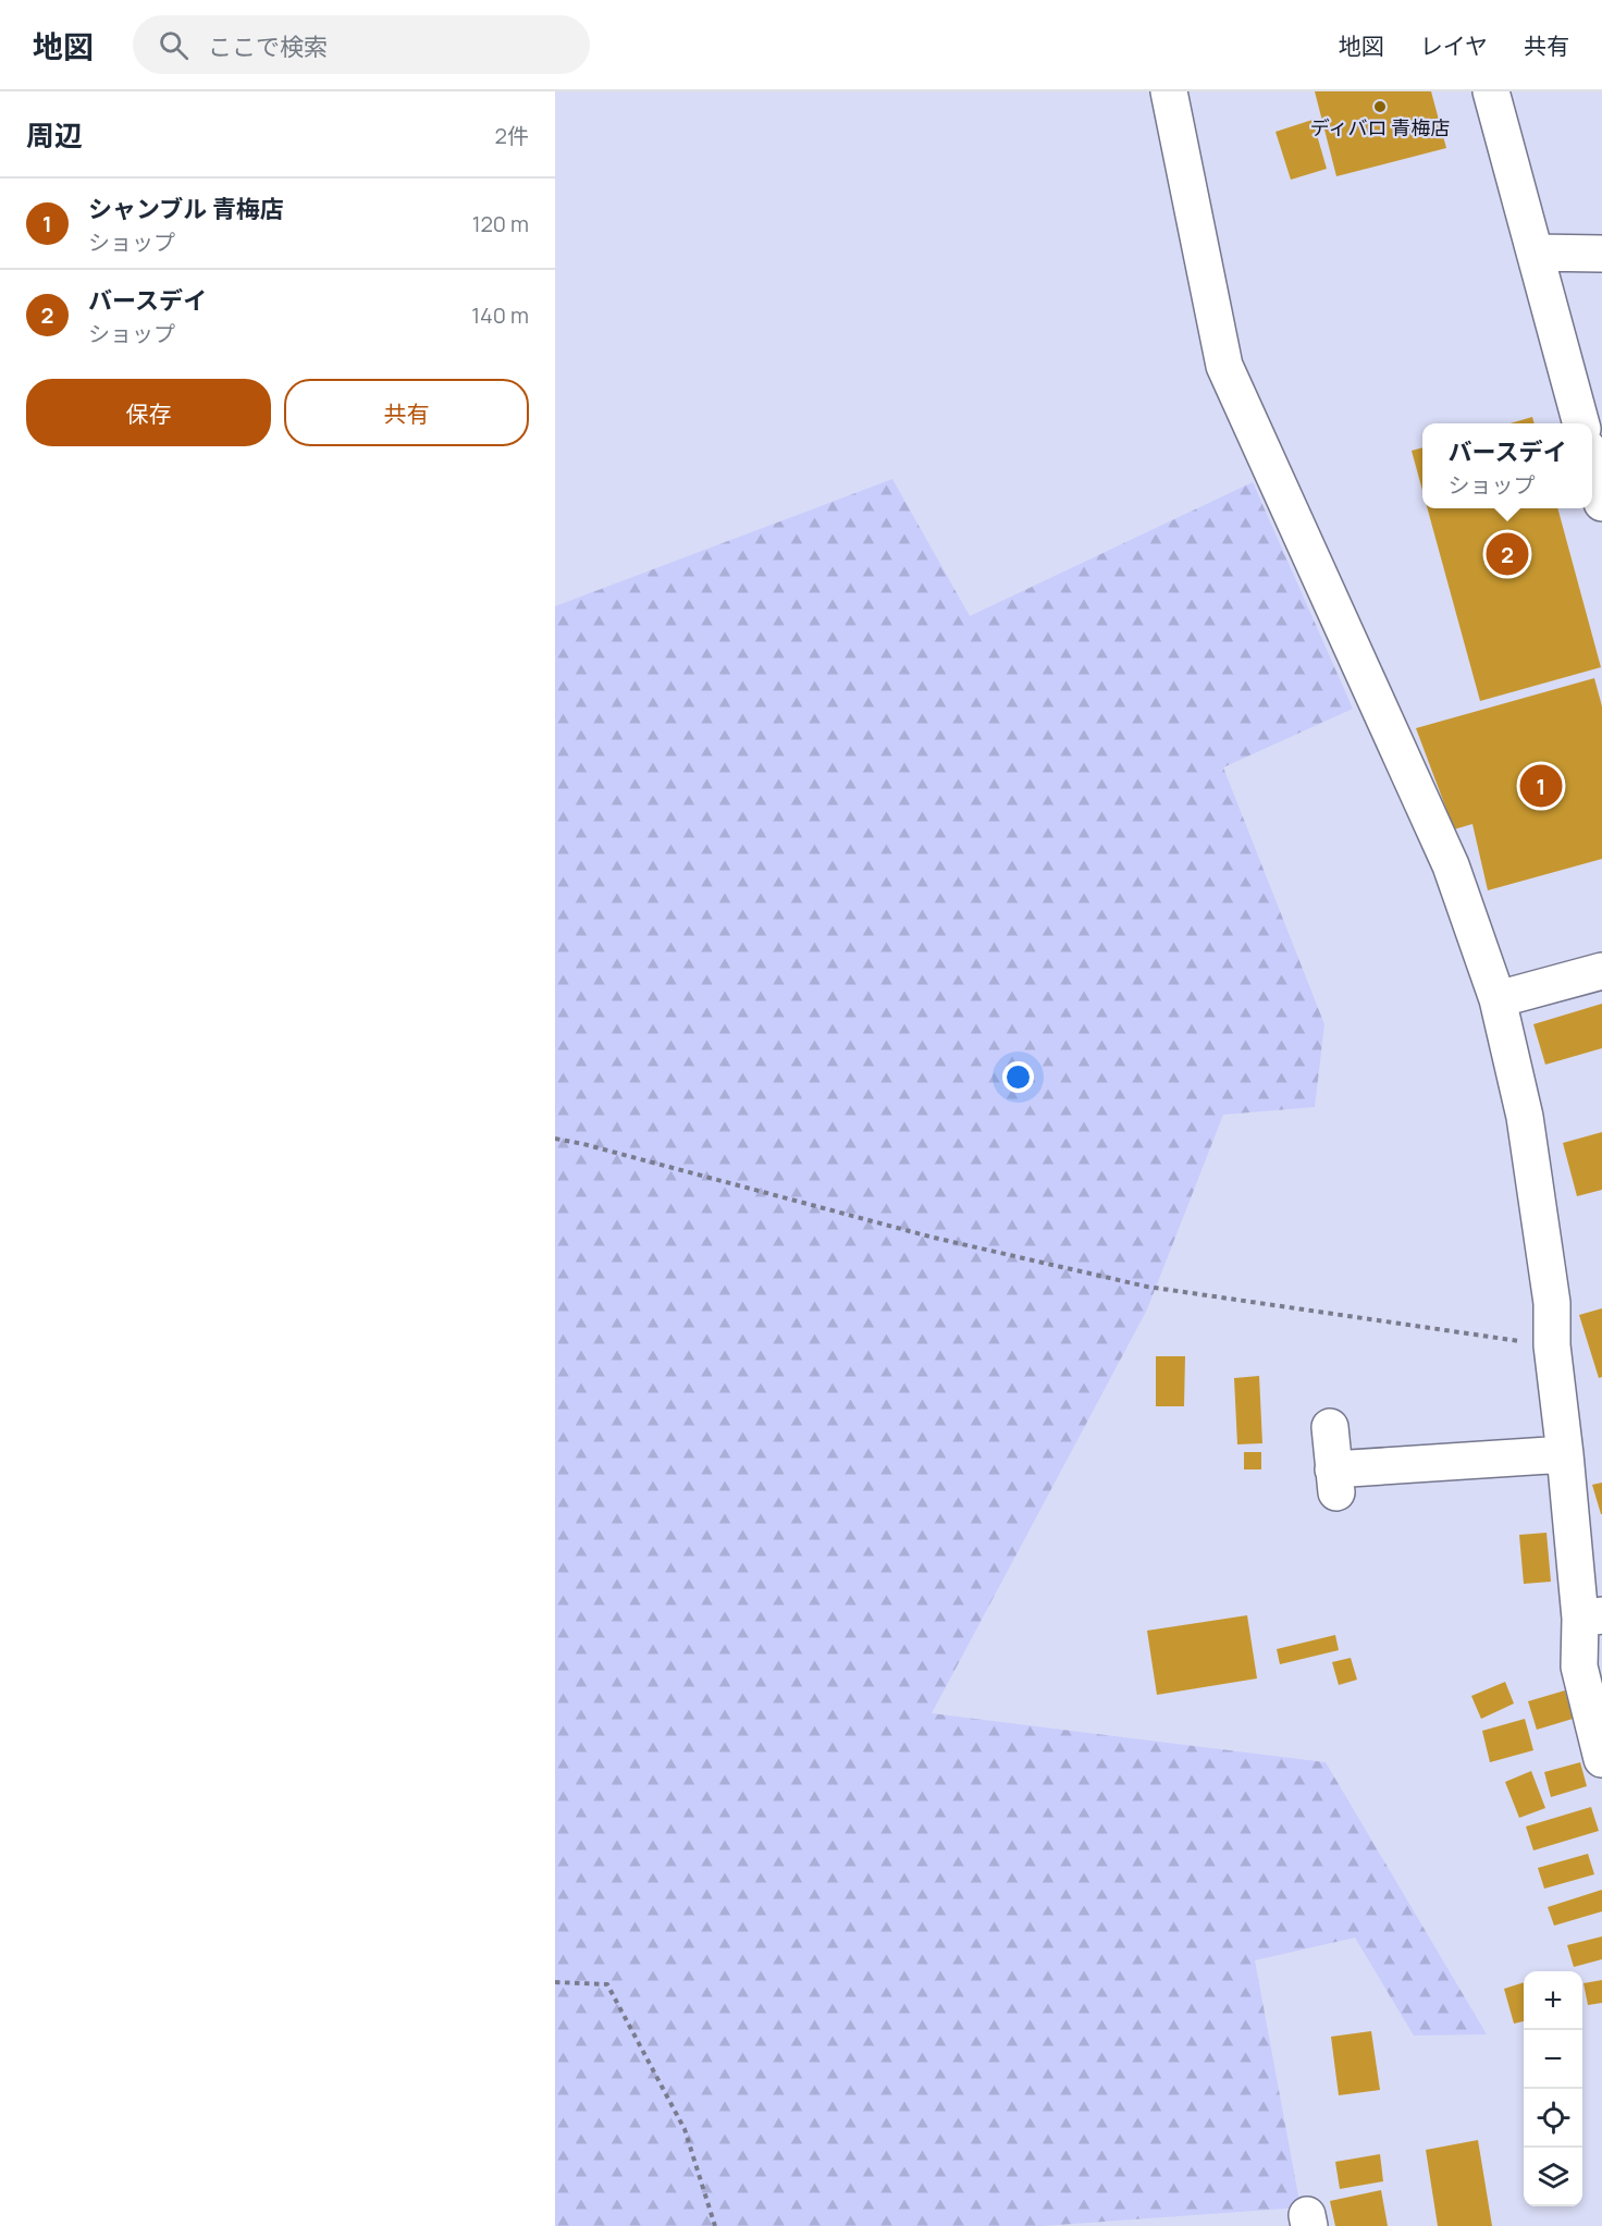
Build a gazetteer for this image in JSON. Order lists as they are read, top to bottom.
{
  "places": ["ディバロ 青梅店"],
  "page": {
    "header": "地図",
    "search": "ここで検索",
    "nav": ["地図", "レイヤ", "共有"],
    "heading": ["周辺", "2件"],
    "list": [
      {
        "mark": "1",
        "name": "シャンブル 青梅店",
        "note": "ショップ",
        "value": "120 m"
      },
      {
        "mark": "2",
        "name": "バースデイ",
        "note": "ショップ",
        "value": "140 m"
      }
    ],
    "buttons": ["保存", "共有"],
    "popup": ["バースデイ", "ショップ"],
    "pins": ["2", "1"],
    "map_buttons": ["+", "−"]
  }
}
